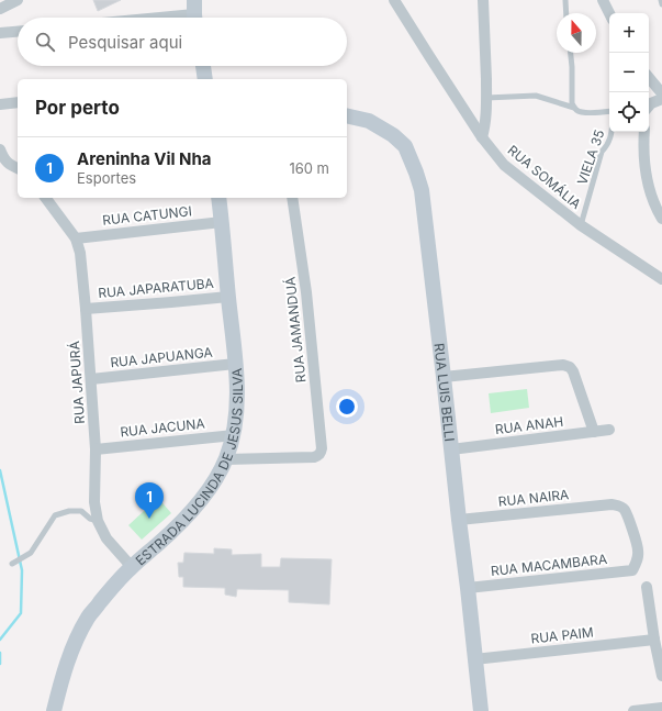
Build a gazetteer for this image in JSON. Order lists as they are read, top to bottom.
{
  "streets": {
    "street": [
      "RUA SOMÁLIA",
      "RUA CATUNGI",
      "RUA JAPARATUBA",
      "RUA JAMANDUÁ",
      "RUA JAPUANGA",
      "RUA JAPURÁ",
      "RUA LUIS BELLI",
      "RUA ANAH",
      "RUA JACUNA",
      "ESTRADA LUCINDA DE JESUS SILVA",
      "RUA NAIRA",
      "RUA MACAMBARA",
      "RUA PAIM"
    ],
    "lane": ["VIELA 35"]
  },
  "crossings": [
    ["VIELA 35", "RUA SOMÁLIA"],
    ["RUA CATUNGI", "RUA JAPURÁ"],
    ["RUA CATUNGI", "ESTRADA LUCINDA DE JESUS SILVA"],
    ["RUA JAPARATUBA", "RUA JAPURÁ"],
    ["RUA JAPARATUBA", "ESTRADA LUCINDA DE JESUS SILVA"],
    ["RUA JAMANDUÁ", "ESTRADA LUCINDA DE JESUS SILVA"],
    ["RUA JAPUANGA", "RUA JAPURÁ"],
    ["RUA JAPUANGA", "ESTRADA LUCINDA DE JESUS SILVA"],
    ["RUA JAPURÁ", "RUA JACUNA"],
    ["RUA JAPURÁ", "ESTRADA LUCINDA DE JESUS SILVA"],
    ["RUA LUIS BELLI", "RUA ANAH"],
    ["RUA LUIS BELLI", "RUA NAIRA"],
    ["RUA LUIS BELLI", "RUA MACAMBARA"],
    ["RUA LUIS BELLI", "RUA PAIM"],
    ["RUA JACUNA", "ESTRADA LUCINDA DE JESUS SILVA"],
    ["RUA NAIRA", "RUA MACAMBARA"]
  ],
  "north": "top",
  "page": {
    "map_buttons": ["+", "−"],
    "search": "Pesquisar aqui",
    "heading": "Por perto",
    "list": [
      {
        "mark": "1",
        "name": "Areninha Vil Nha",
        "note": "Esportes",
        "value": "160 m"
      }
    ],
    "pins": "1"
  }
}
